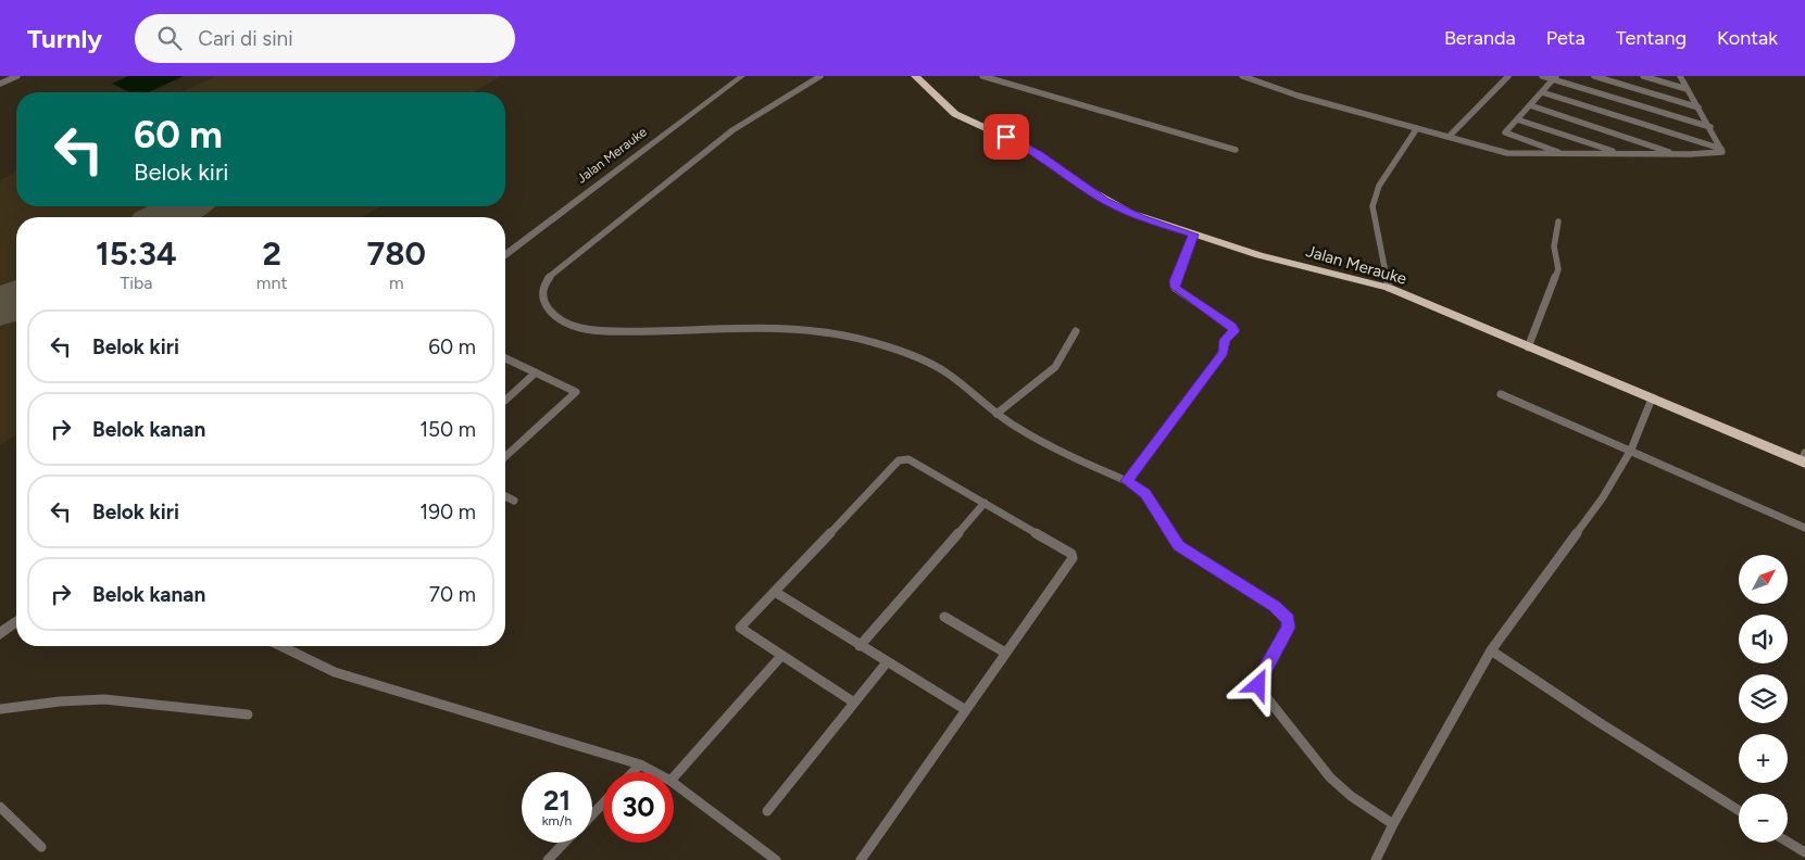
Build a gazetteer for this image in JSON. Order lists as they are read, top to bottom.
{
  "streets": {
    "highway": ["Jalan Merauke"]
  },
  "north": "top right",
  "page": {
    "header": "Turnly",
    "search": "Cari di sini",
    "nav": [
      "Beranda",
      "Peta",
      "Tentang",
      "Kontak"
    ],
    "turn": ["60 m", "Belok kiri"],
    "eta": [
      "15:34",
      "Tiba",
      "2",
      "mnt",
      "780",
      "m"
    ],
    "list": [
      {
        "name": "Belok kiri",
        "value": "60 m"
      },
      {
        "name": "Belok kanan",
        "value": "150 m"
      },
      {
        "name": "Belok kiri",
        "value": "190 m"
      },
      {
        "name": "Belok kanan",
        "value": "70 m"
      }
    ],
    "map_buttons": ["+", "−"],
    "speed": "21 km/h",
    "limit": "30"
  }
}
